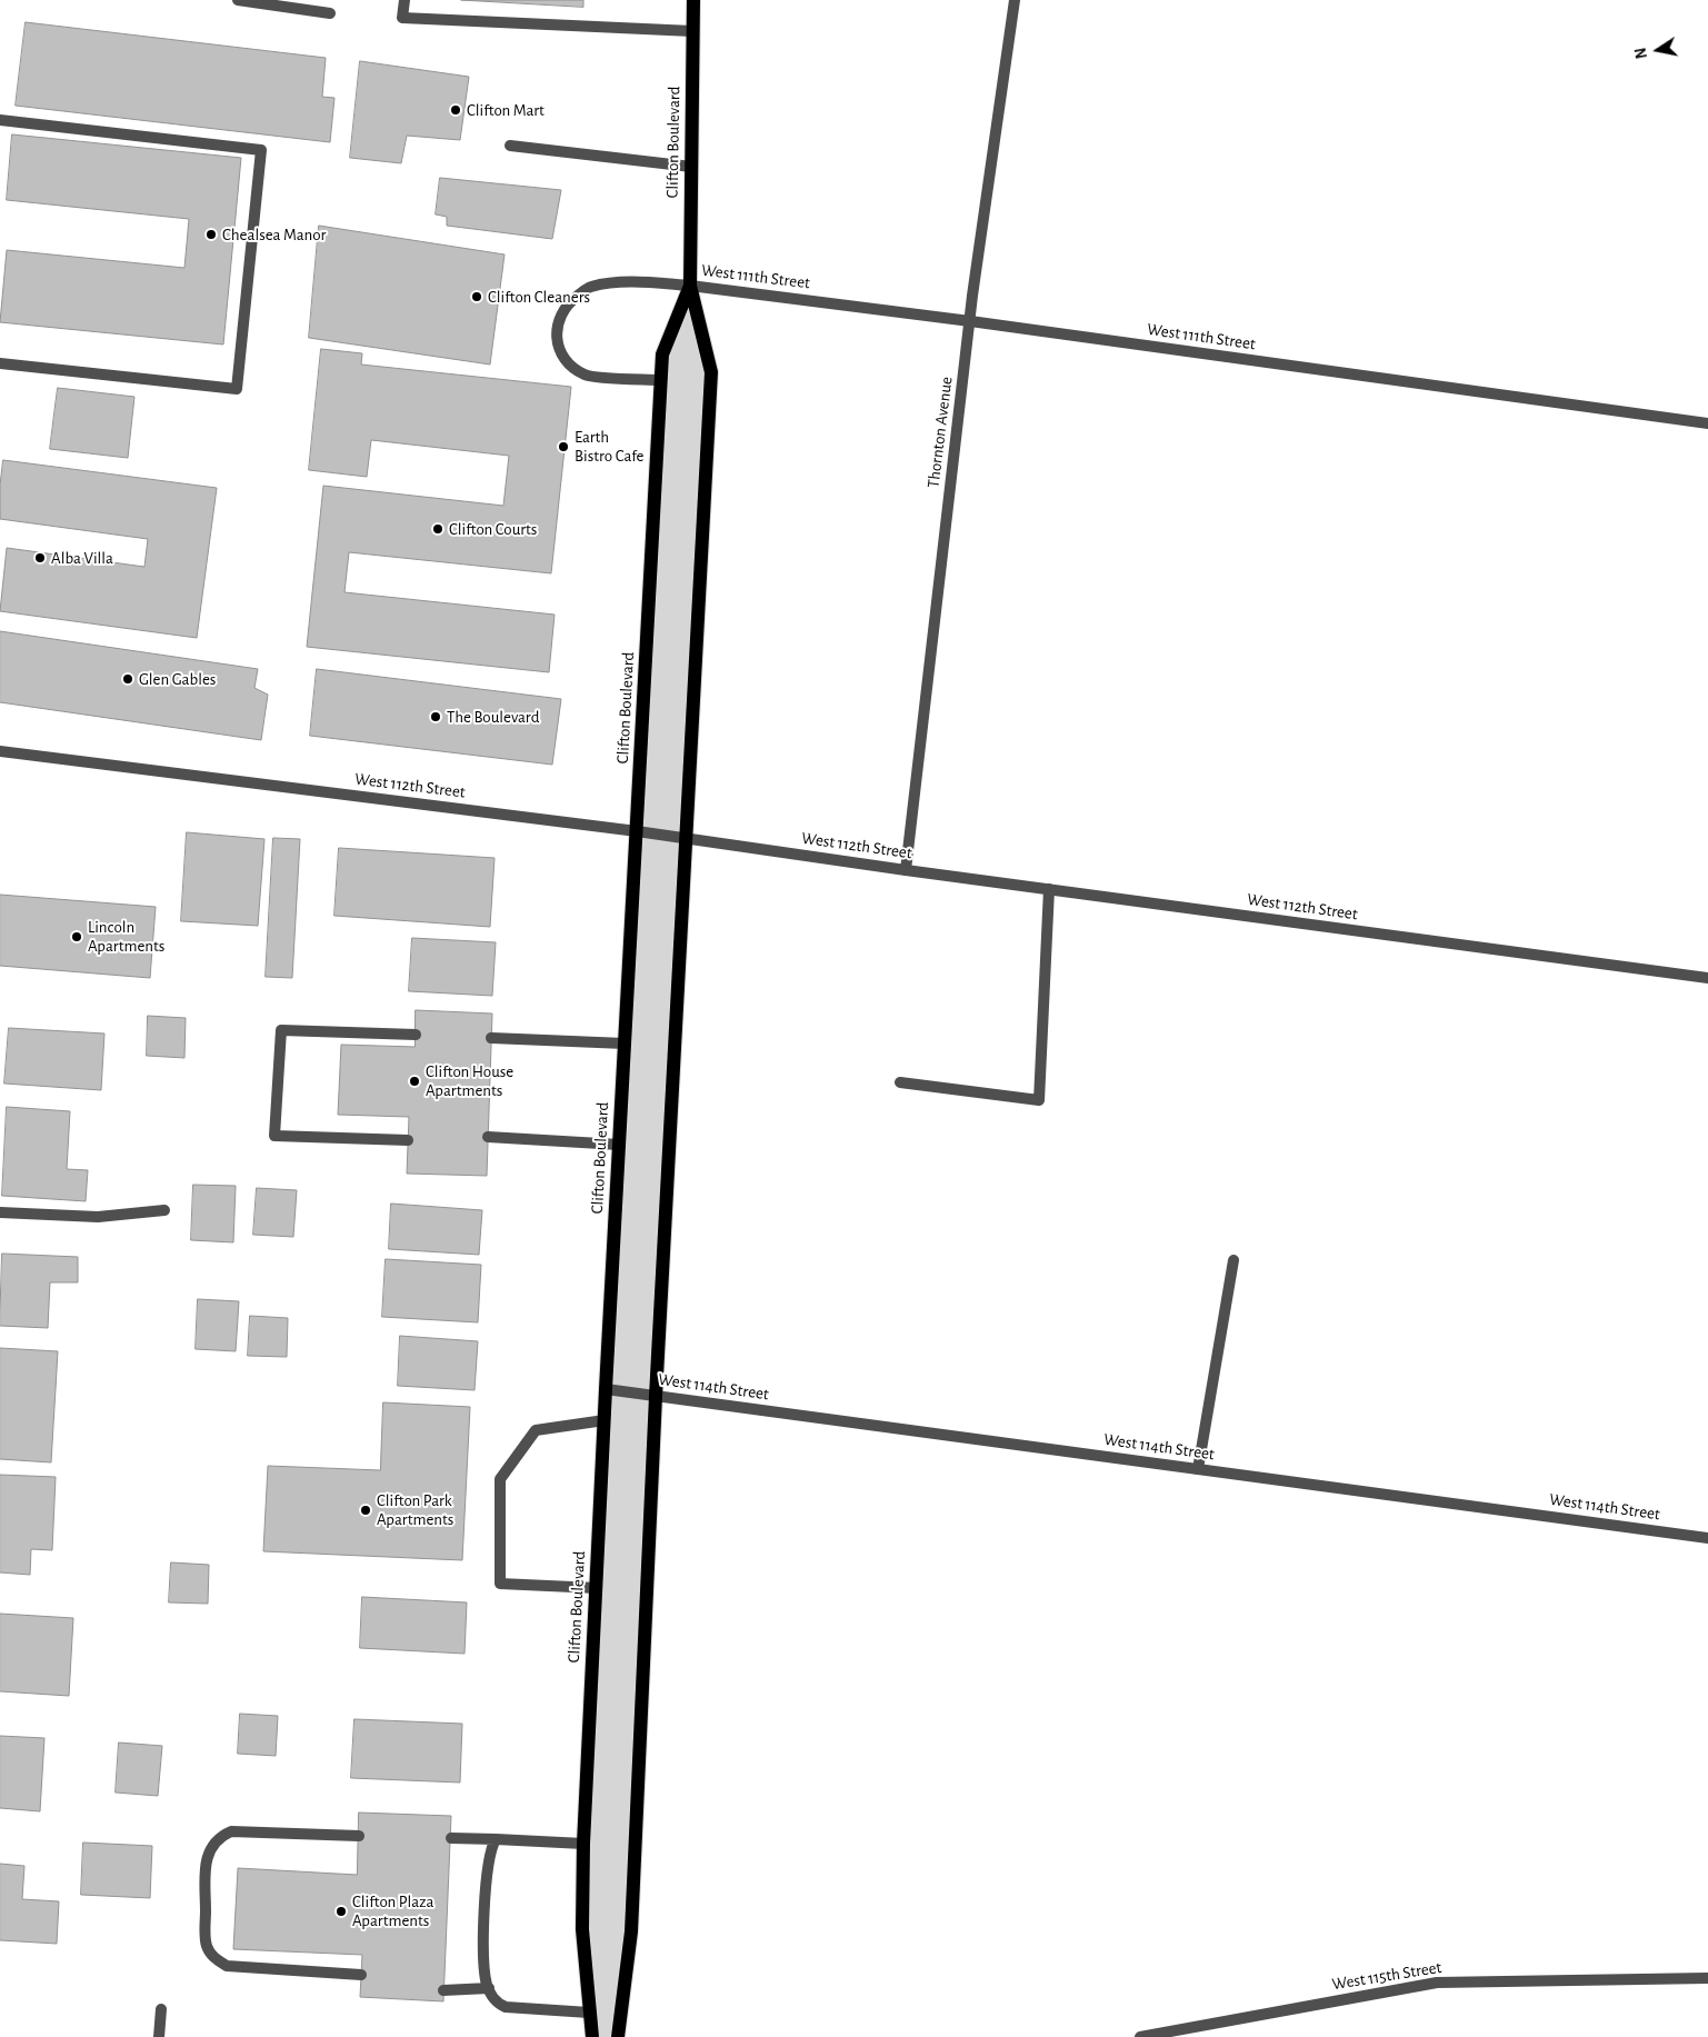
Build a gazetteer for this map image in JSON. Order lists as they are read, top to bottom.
{
  "streets": {
    "main road": ["Clifton Boulevard"],
    "street": [
      "West 111th Street",
      "Thornton Avenue",
      "West 112th Street",
      "West 114th Street",
      "West 115th Street"
    ]
  },
  "crossings": [
    ["Clifton Boulevard", "West 111th Street"],
    ["Clifton Boulevard", "West 112th Street"],
    ["Clifton Boulevard", "West 114th Street"],
    ["West 111th Street", "Thornton Avenue"],
    ["Thornton Avenue", "West 112th Street"]
  ],
  "places": [
    "Clifton Mart",
    "Chealsea Manor",
    "Clifton Cleaners",
    "Earth Bistro Cafe",
    "Clifton Courts",
    "Alba Villa",
    "Glen Gables",
    "The Boulevard",
    "Lincoln Apartments",
    "Clifton House Apartments",
    "Clifton Park Apartments",
    "Clifton Plaza Apartments"
  ],
  "north": "left"
}
